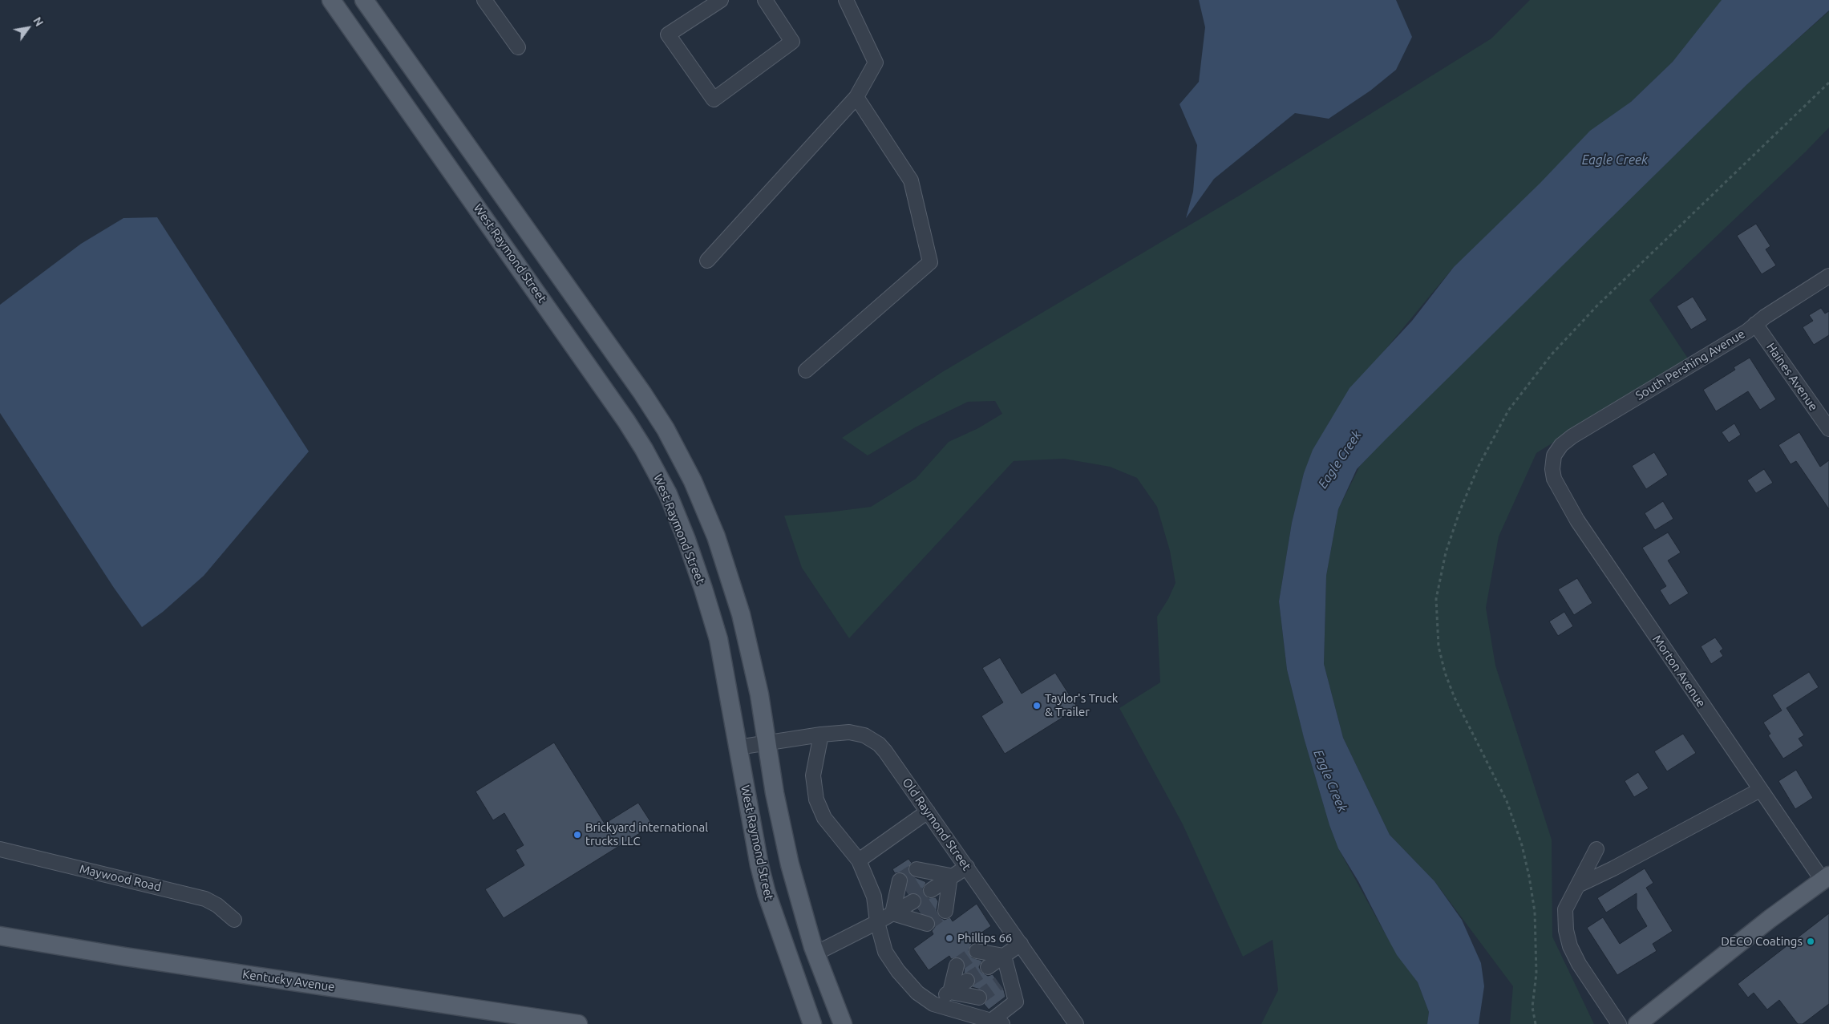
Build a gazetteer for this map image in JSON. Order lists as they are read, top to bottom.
{
  "streets": {
    "main road": ["West Raymond Street", "Kentucky Avenue"],
    "street": [
      "South Pershing Avenue",
      "Haines Avenue",
      "Morton Avenue",
      "Old Raymond Street",
      "Maywood Road"
    ]
  },
  "crossings": [
    ["West Raymond Street", "Old Raymond Street"],
    ["South Pershing Avenue", "Haines Avenue"],
    ["South Pershing Avenue", "Morton Avenue"]
  ],
  "water": ["Eagle Creek"],
  "places": [
    "Taylor's Truck & Trailer",
    "Brickyard international trucks LLC",
    "Phillips 66",
    "DECO Coatings"
  ],
  "north": "top right"
}
